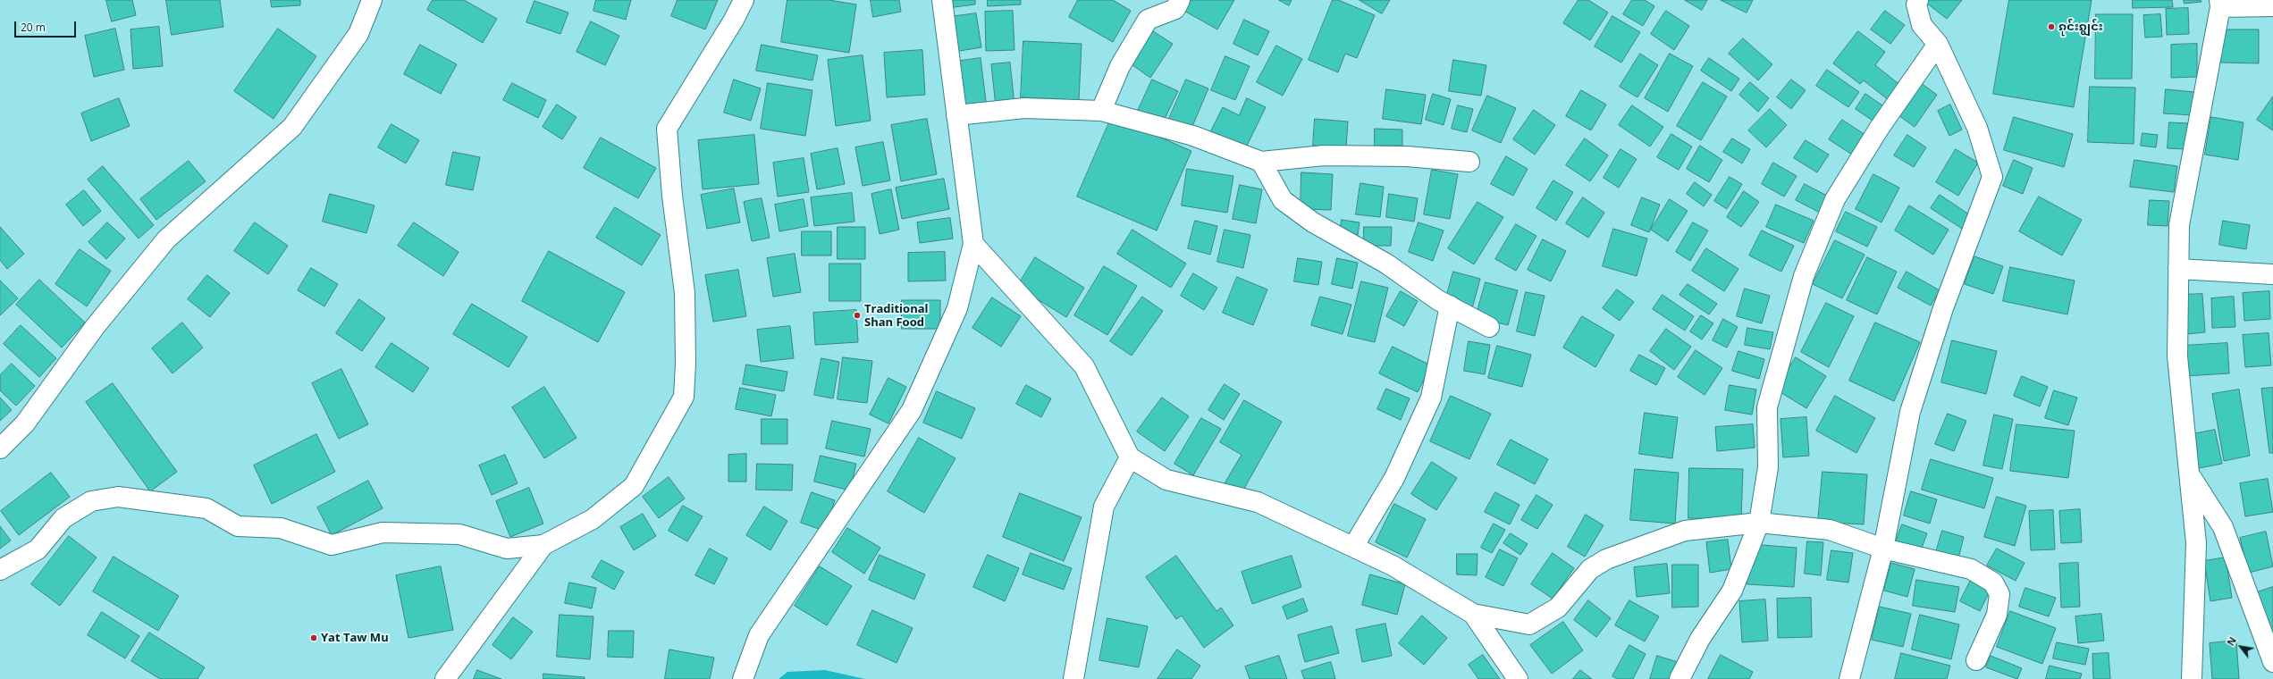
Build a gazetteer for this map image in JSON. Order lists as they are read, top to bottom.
{
  "places": ["ၵုင်းၵျွင်း", "Traditional Shan Food", "Yat Taw Mu"],
  "scale_bar": "20 m",
  "north": "top left"
}
